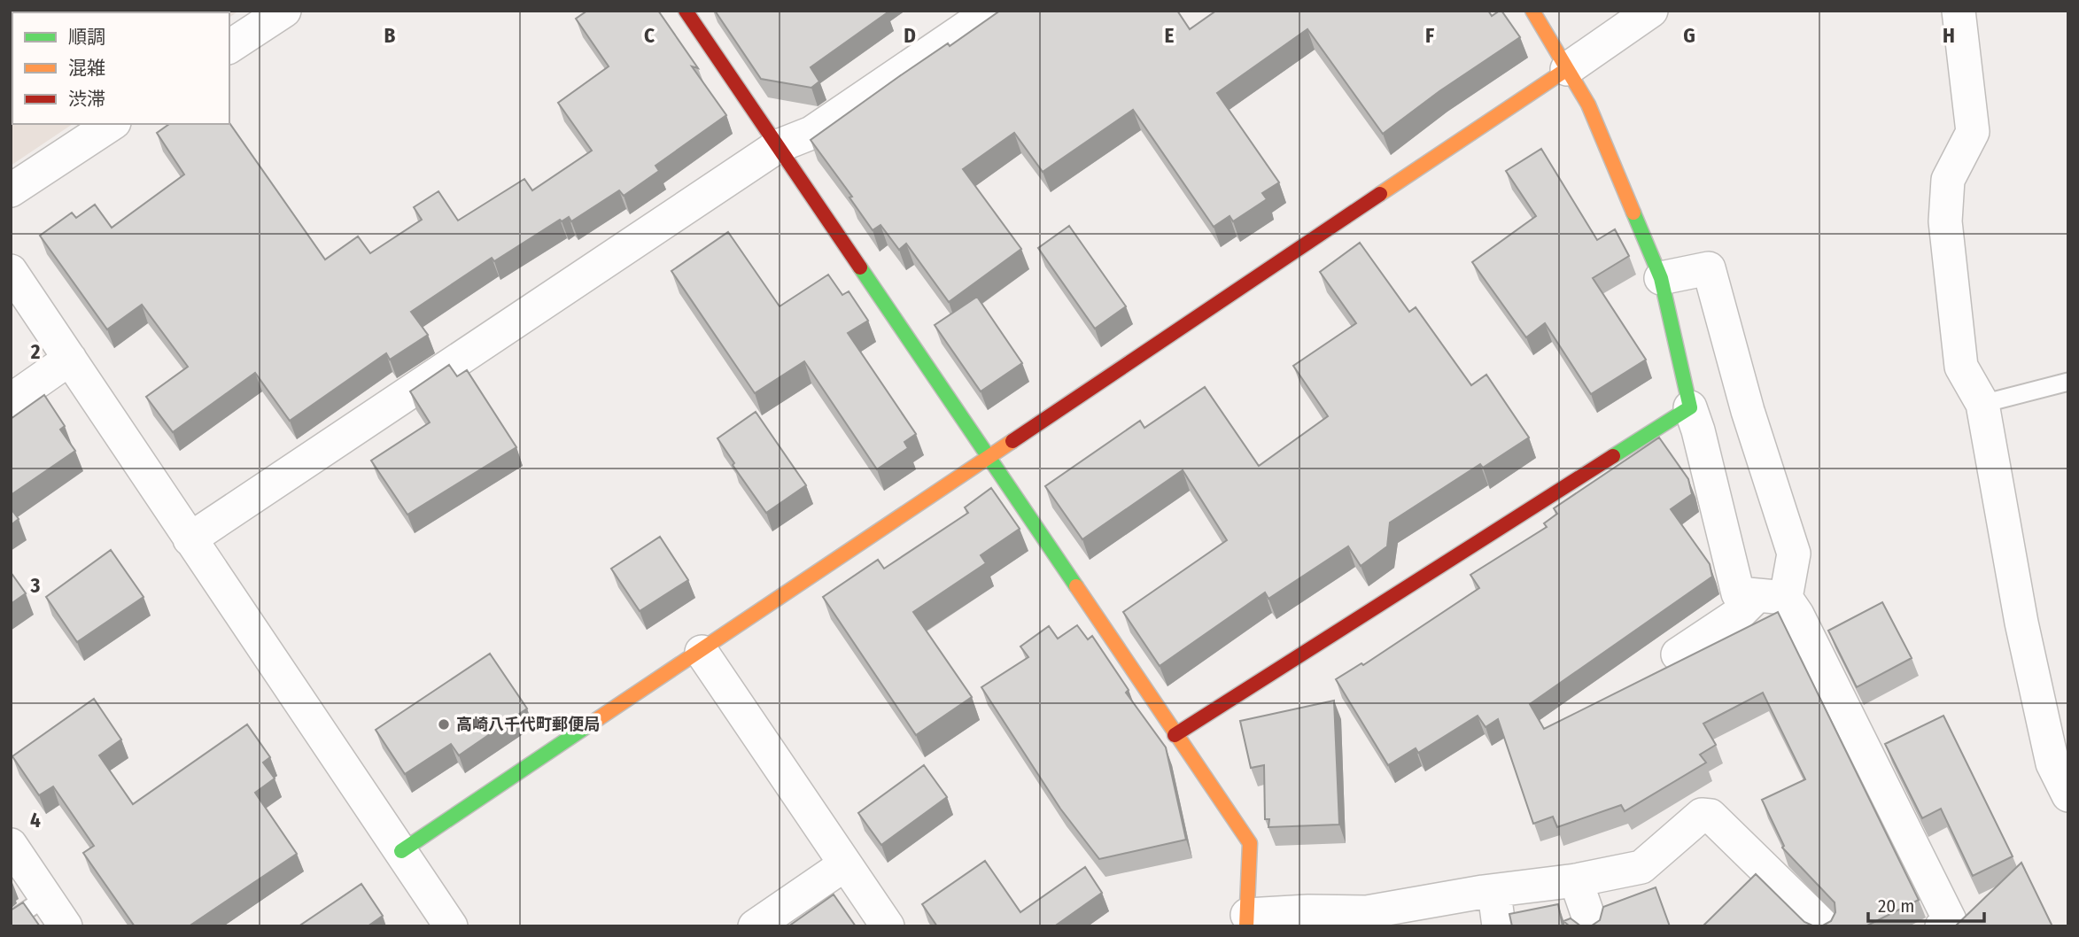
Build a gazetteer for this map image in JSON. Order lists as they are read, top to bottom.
{
  "places": ["高崎八千代町郵便局"],
  "legend": ["順調", "混雑", "渋滞"],
  "scale_bar": "20 m",
  "grid": {
    "columns": [
      "B",
      "C",
      "D",
      "E",
      "F",
      "G",
      "H"
    ],
    "rows": ["2", "3", "4"]
  }
}
